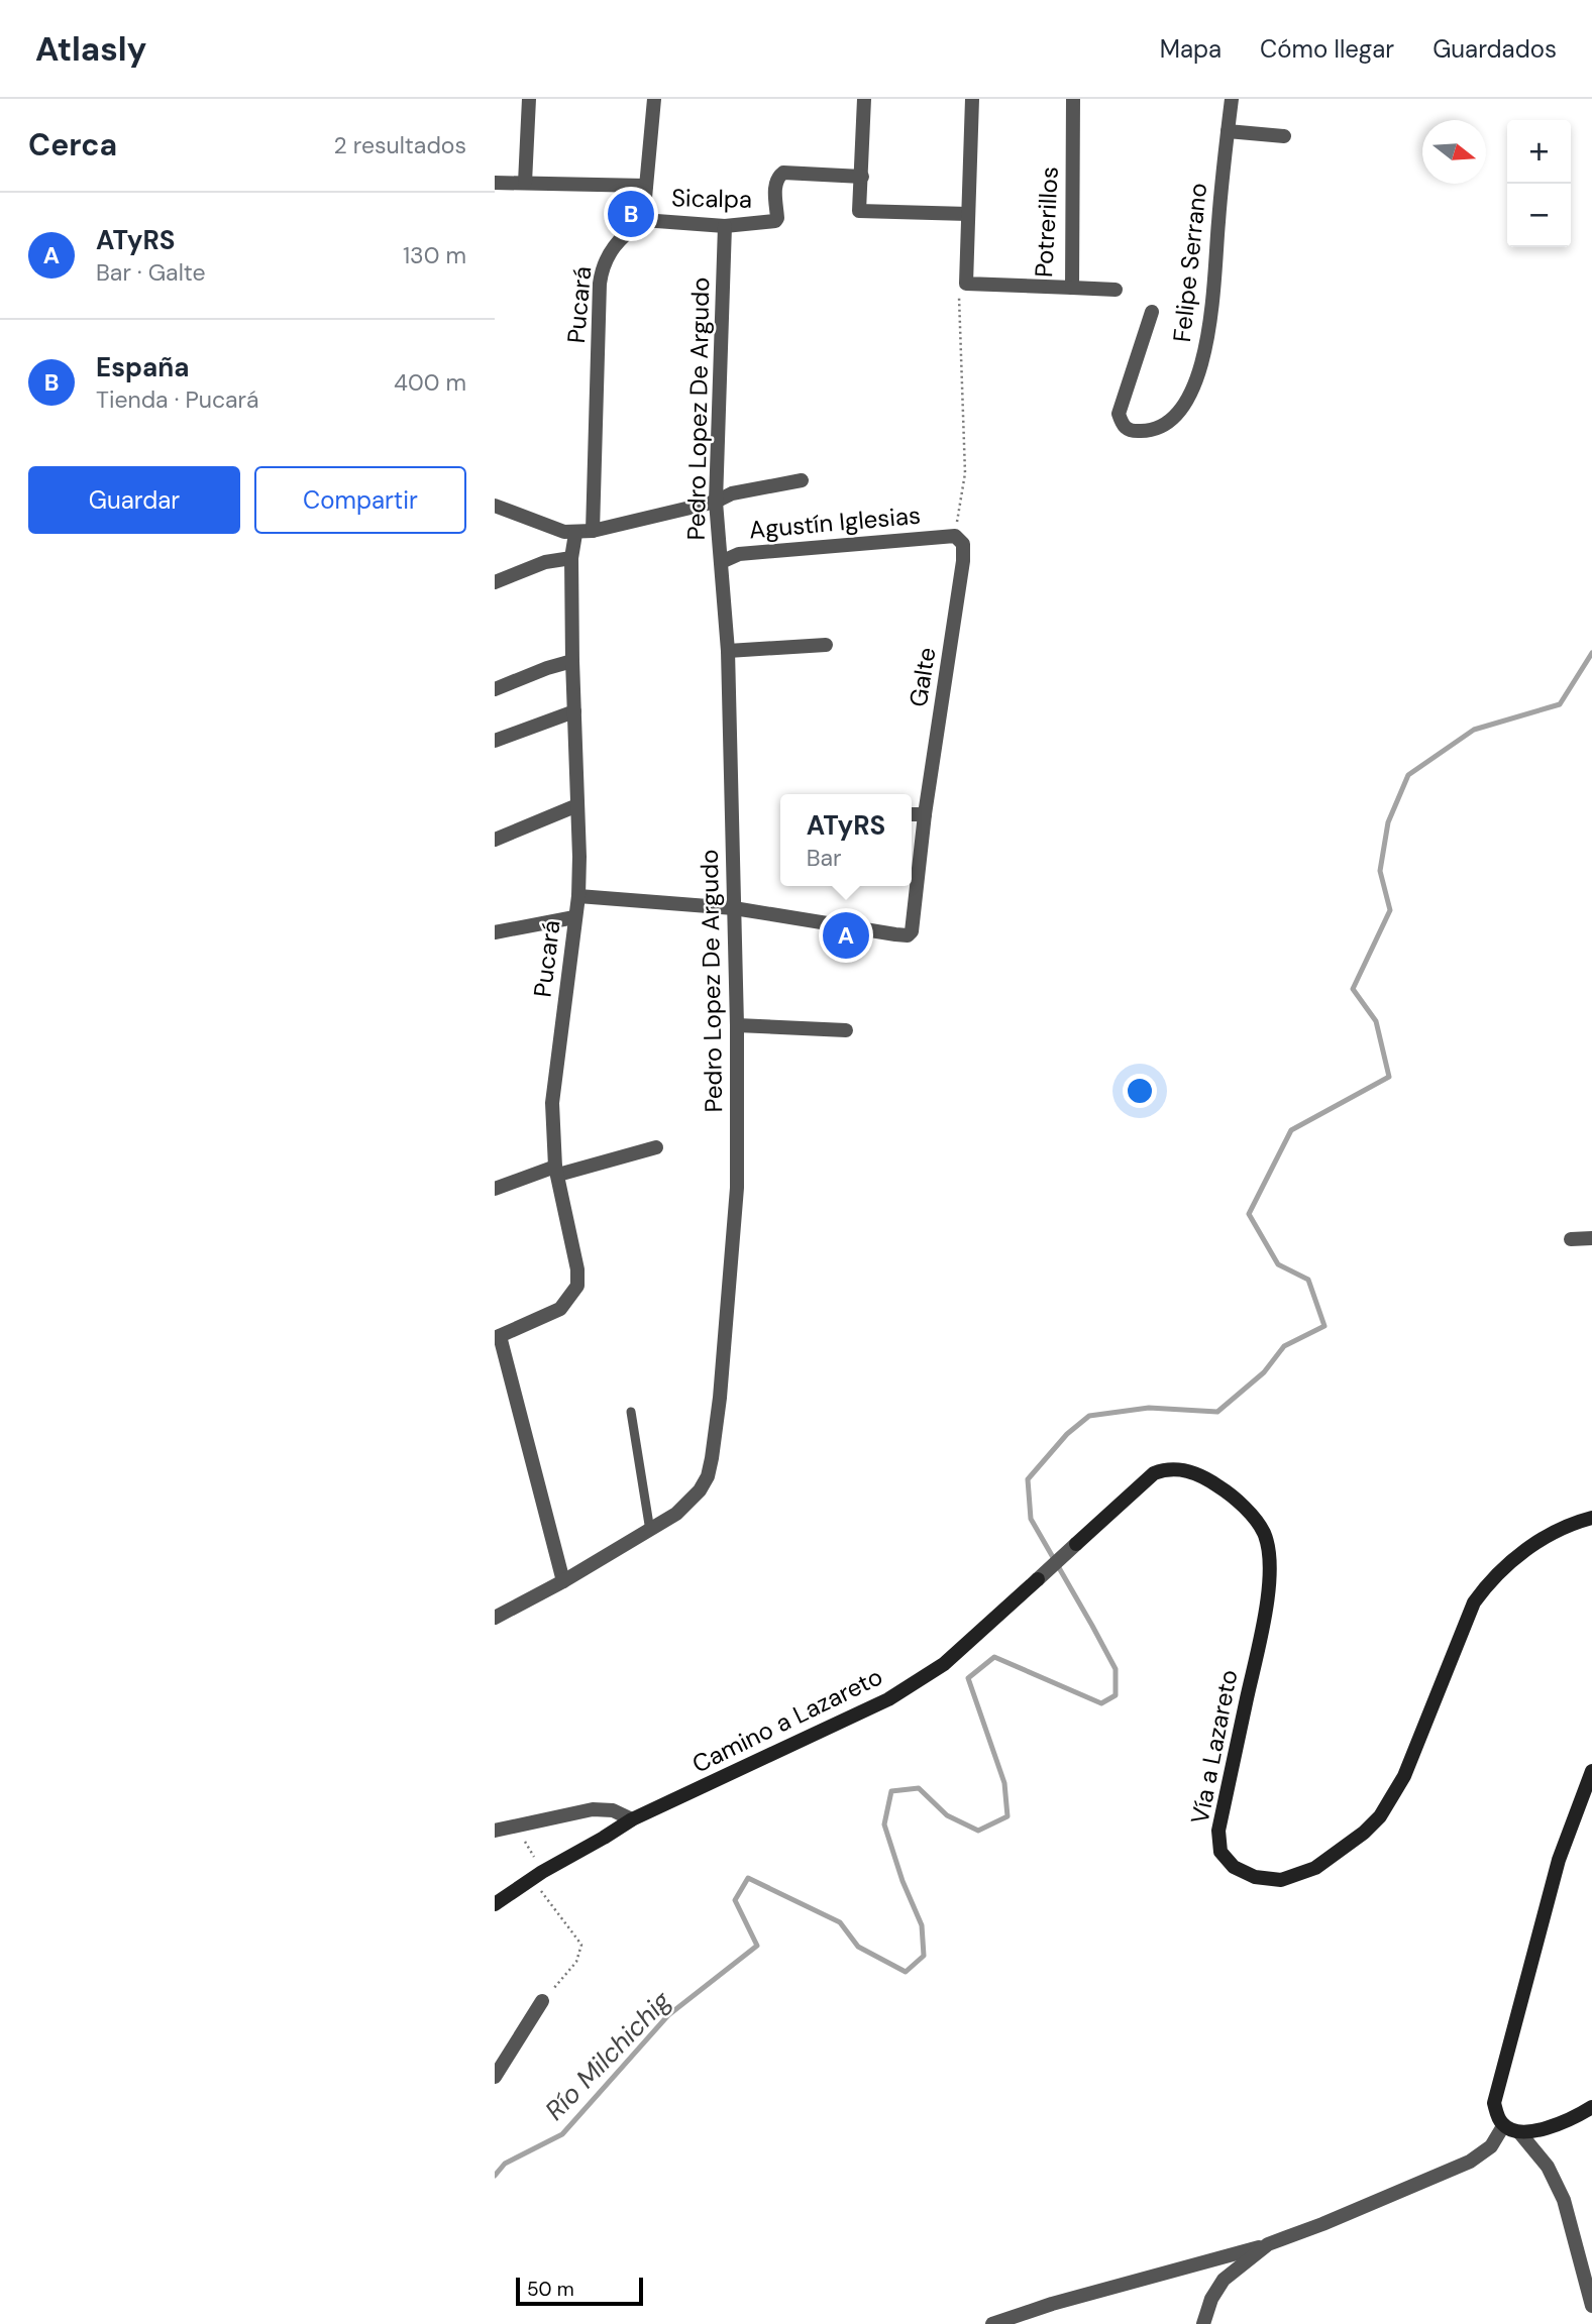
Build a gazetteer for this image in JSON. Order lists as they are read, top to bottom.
{
  "streets": {
    "street": [
      "Sicalpa",
      "Potrerillos",
      "Felipe Serrano",
      "Pucará",
      "Pedro Lopez De Argudo",
      "Agustín Iglesias",
      "Galte",
      "Camino a Lazareto",
      "Vía a Lazareto"
    ]
  },
  "crossings": [
    ["Sicalpa", "Pucará"],
    ["Sicalpa", "Pedro Lopez De Argudo"],
    ["Pucará", "Galte"],
    ["Pedro Lopez De Argudo", "Agustín Iglesias"],
    ["Pedro Lopez De Argudo", "Galte"],
    ["Agustín Iglesias", "Galte"],
    ["Camino a Lazareto", "Vía a Lazareto"]
  ],
  "water": ["Río Milchichig"],
  "scale_bar": "50 m",
  "north": "right",
  "page": {
    "header": "Atlasly",
    "nav": ["Mapa", "Cómo llegar", "Guardados"],
    "heading": ["Cerca", "2 resultados"],
    "map_buttons": ["+", "−"],
    "pins": ["B", "A"],
    "list": [
      {
        "mark": "A",
        "name": "ATyRS",
        "note": "Bar · Galte",
        "value": "130 m"
      },
      {
        "mark": "B",
        "name": "España",
        "note": "Tienda · Pucará",
        "value": "400 m"
      }
    ],
    "buttons": ["Guardar", "Compartir"],
    "popup": ["ATyRS", "Bar"],
    "scale": "50 m"
  }
}
